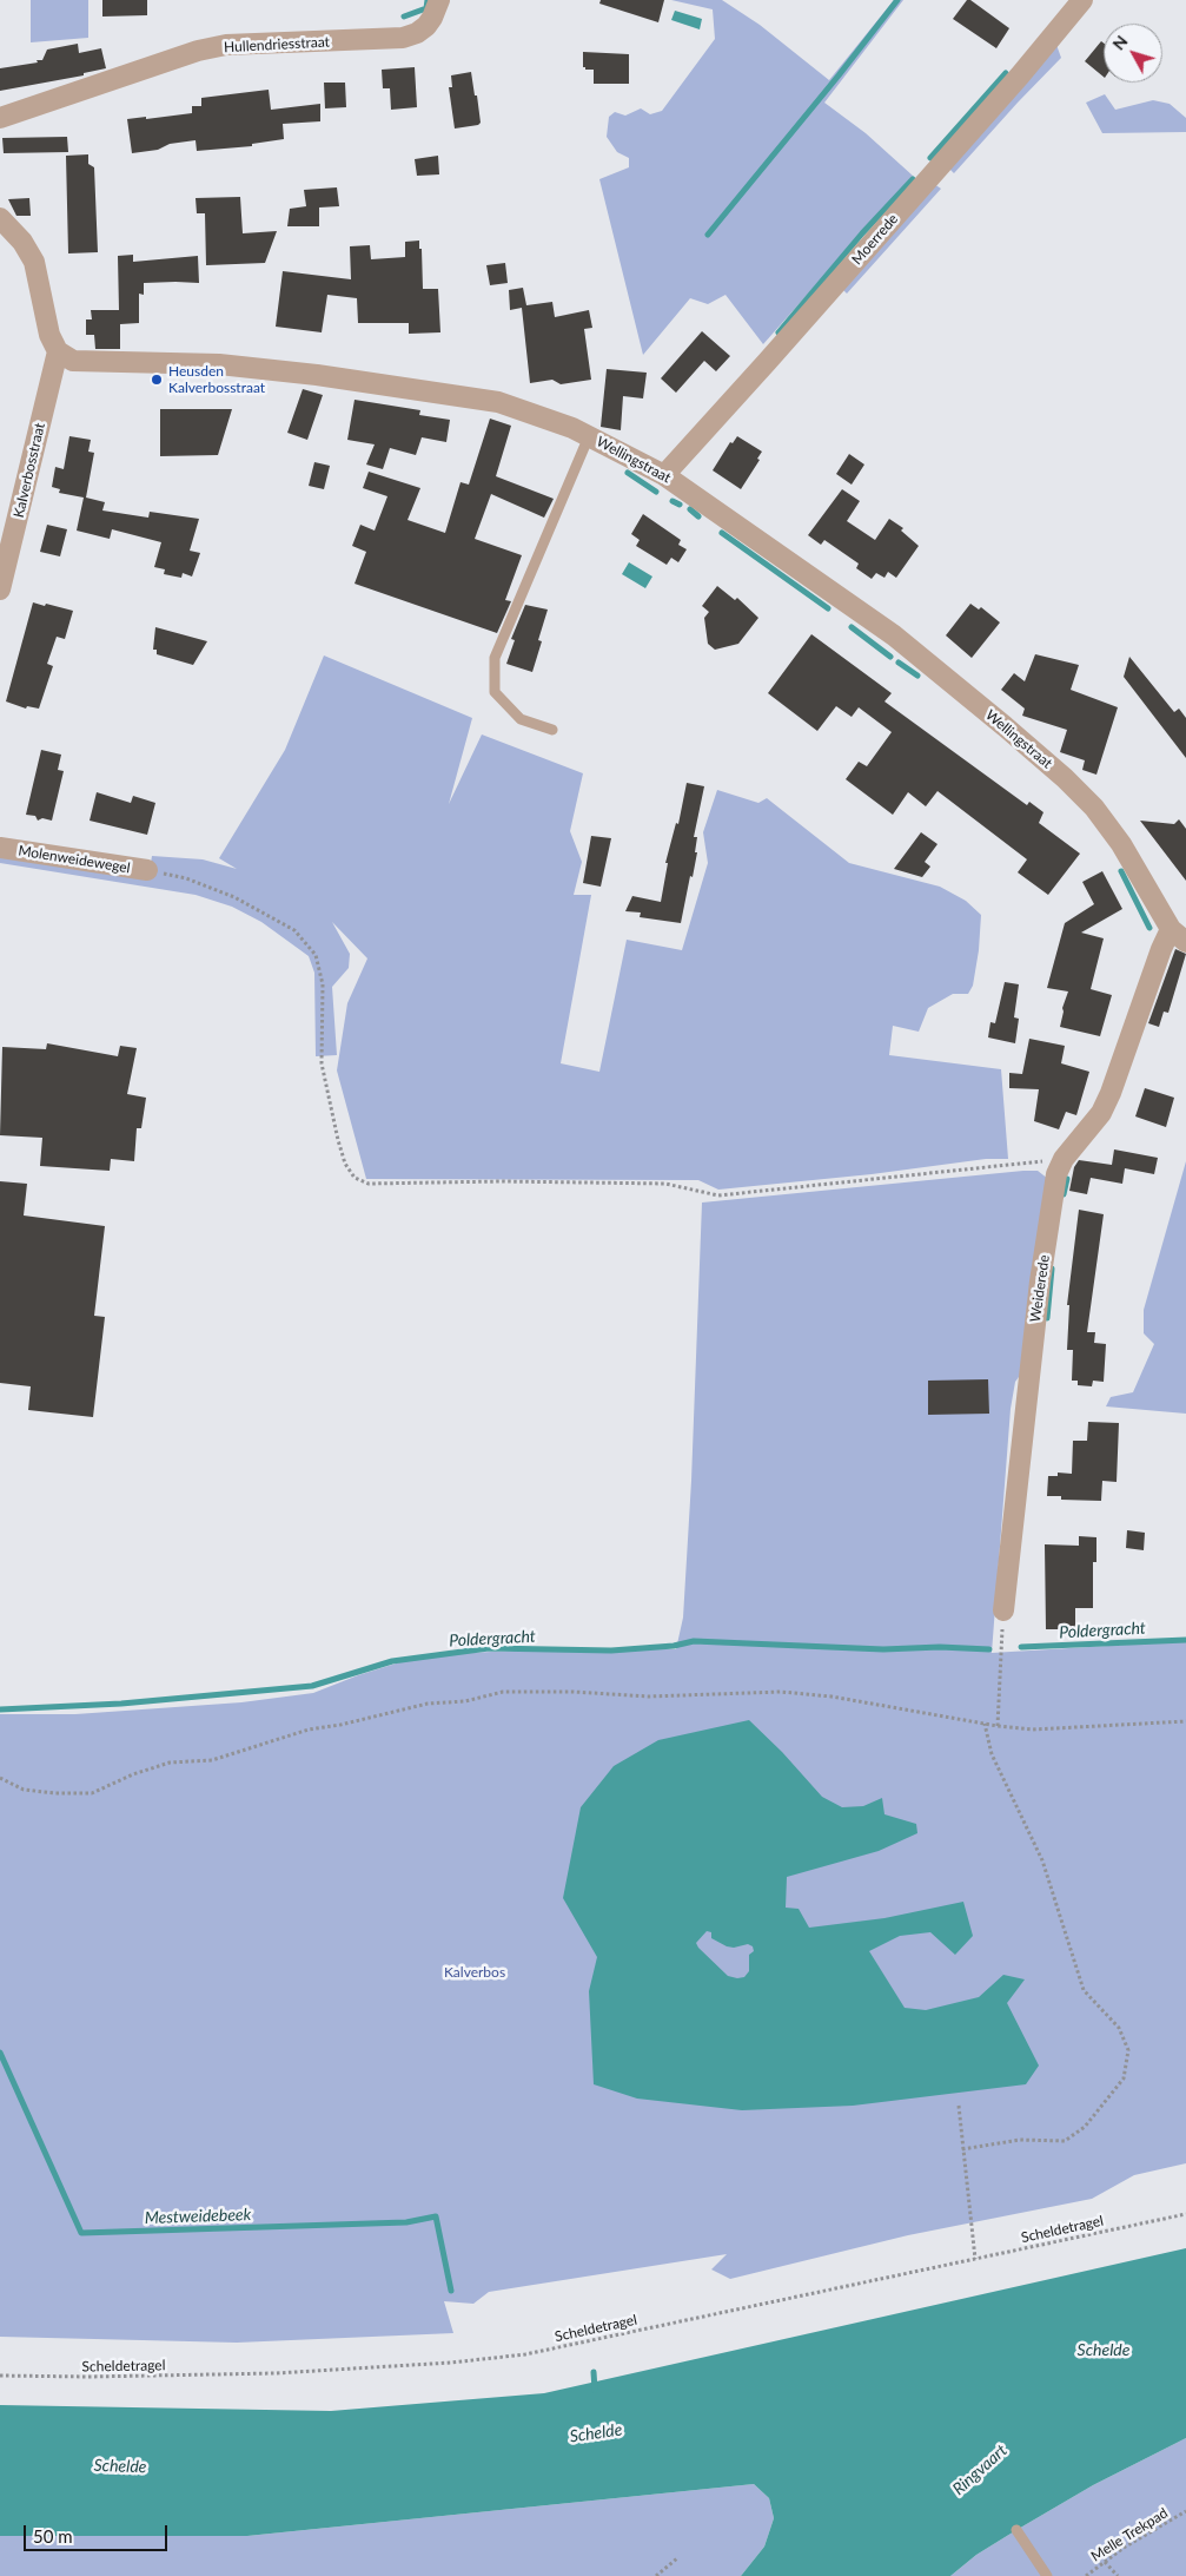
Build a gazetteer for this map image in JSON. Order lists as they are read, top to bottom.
{
  "streets": {
    "street": [
      "Hullendriesstraat",
      "Moerrede",
      "Wellingstraat",
      "Kalverbosstraat",
      "Molenweidewegel",
      "Weiderede"
    ],
    "path": ["Scheldetragel", "Melle Trekpad"]
  },
  "crossings": [
    ["Moerrede", "Wellingstraat"],
    ["Wellingstraat", "Kalverbosstraat"],
    ["Wellingstraat", "Weiderede"]
  ],
  "water": [
    "Poldergracht",
    "Mestweidebeek",
    "Schelde",
    "Ringvaart"
  ],
  "parks": ["Kalverbos"],
  "places": ["Heusden Kalverbosstraat"],
  "scale_bar": "50 m",
  "north": "top left"
}
